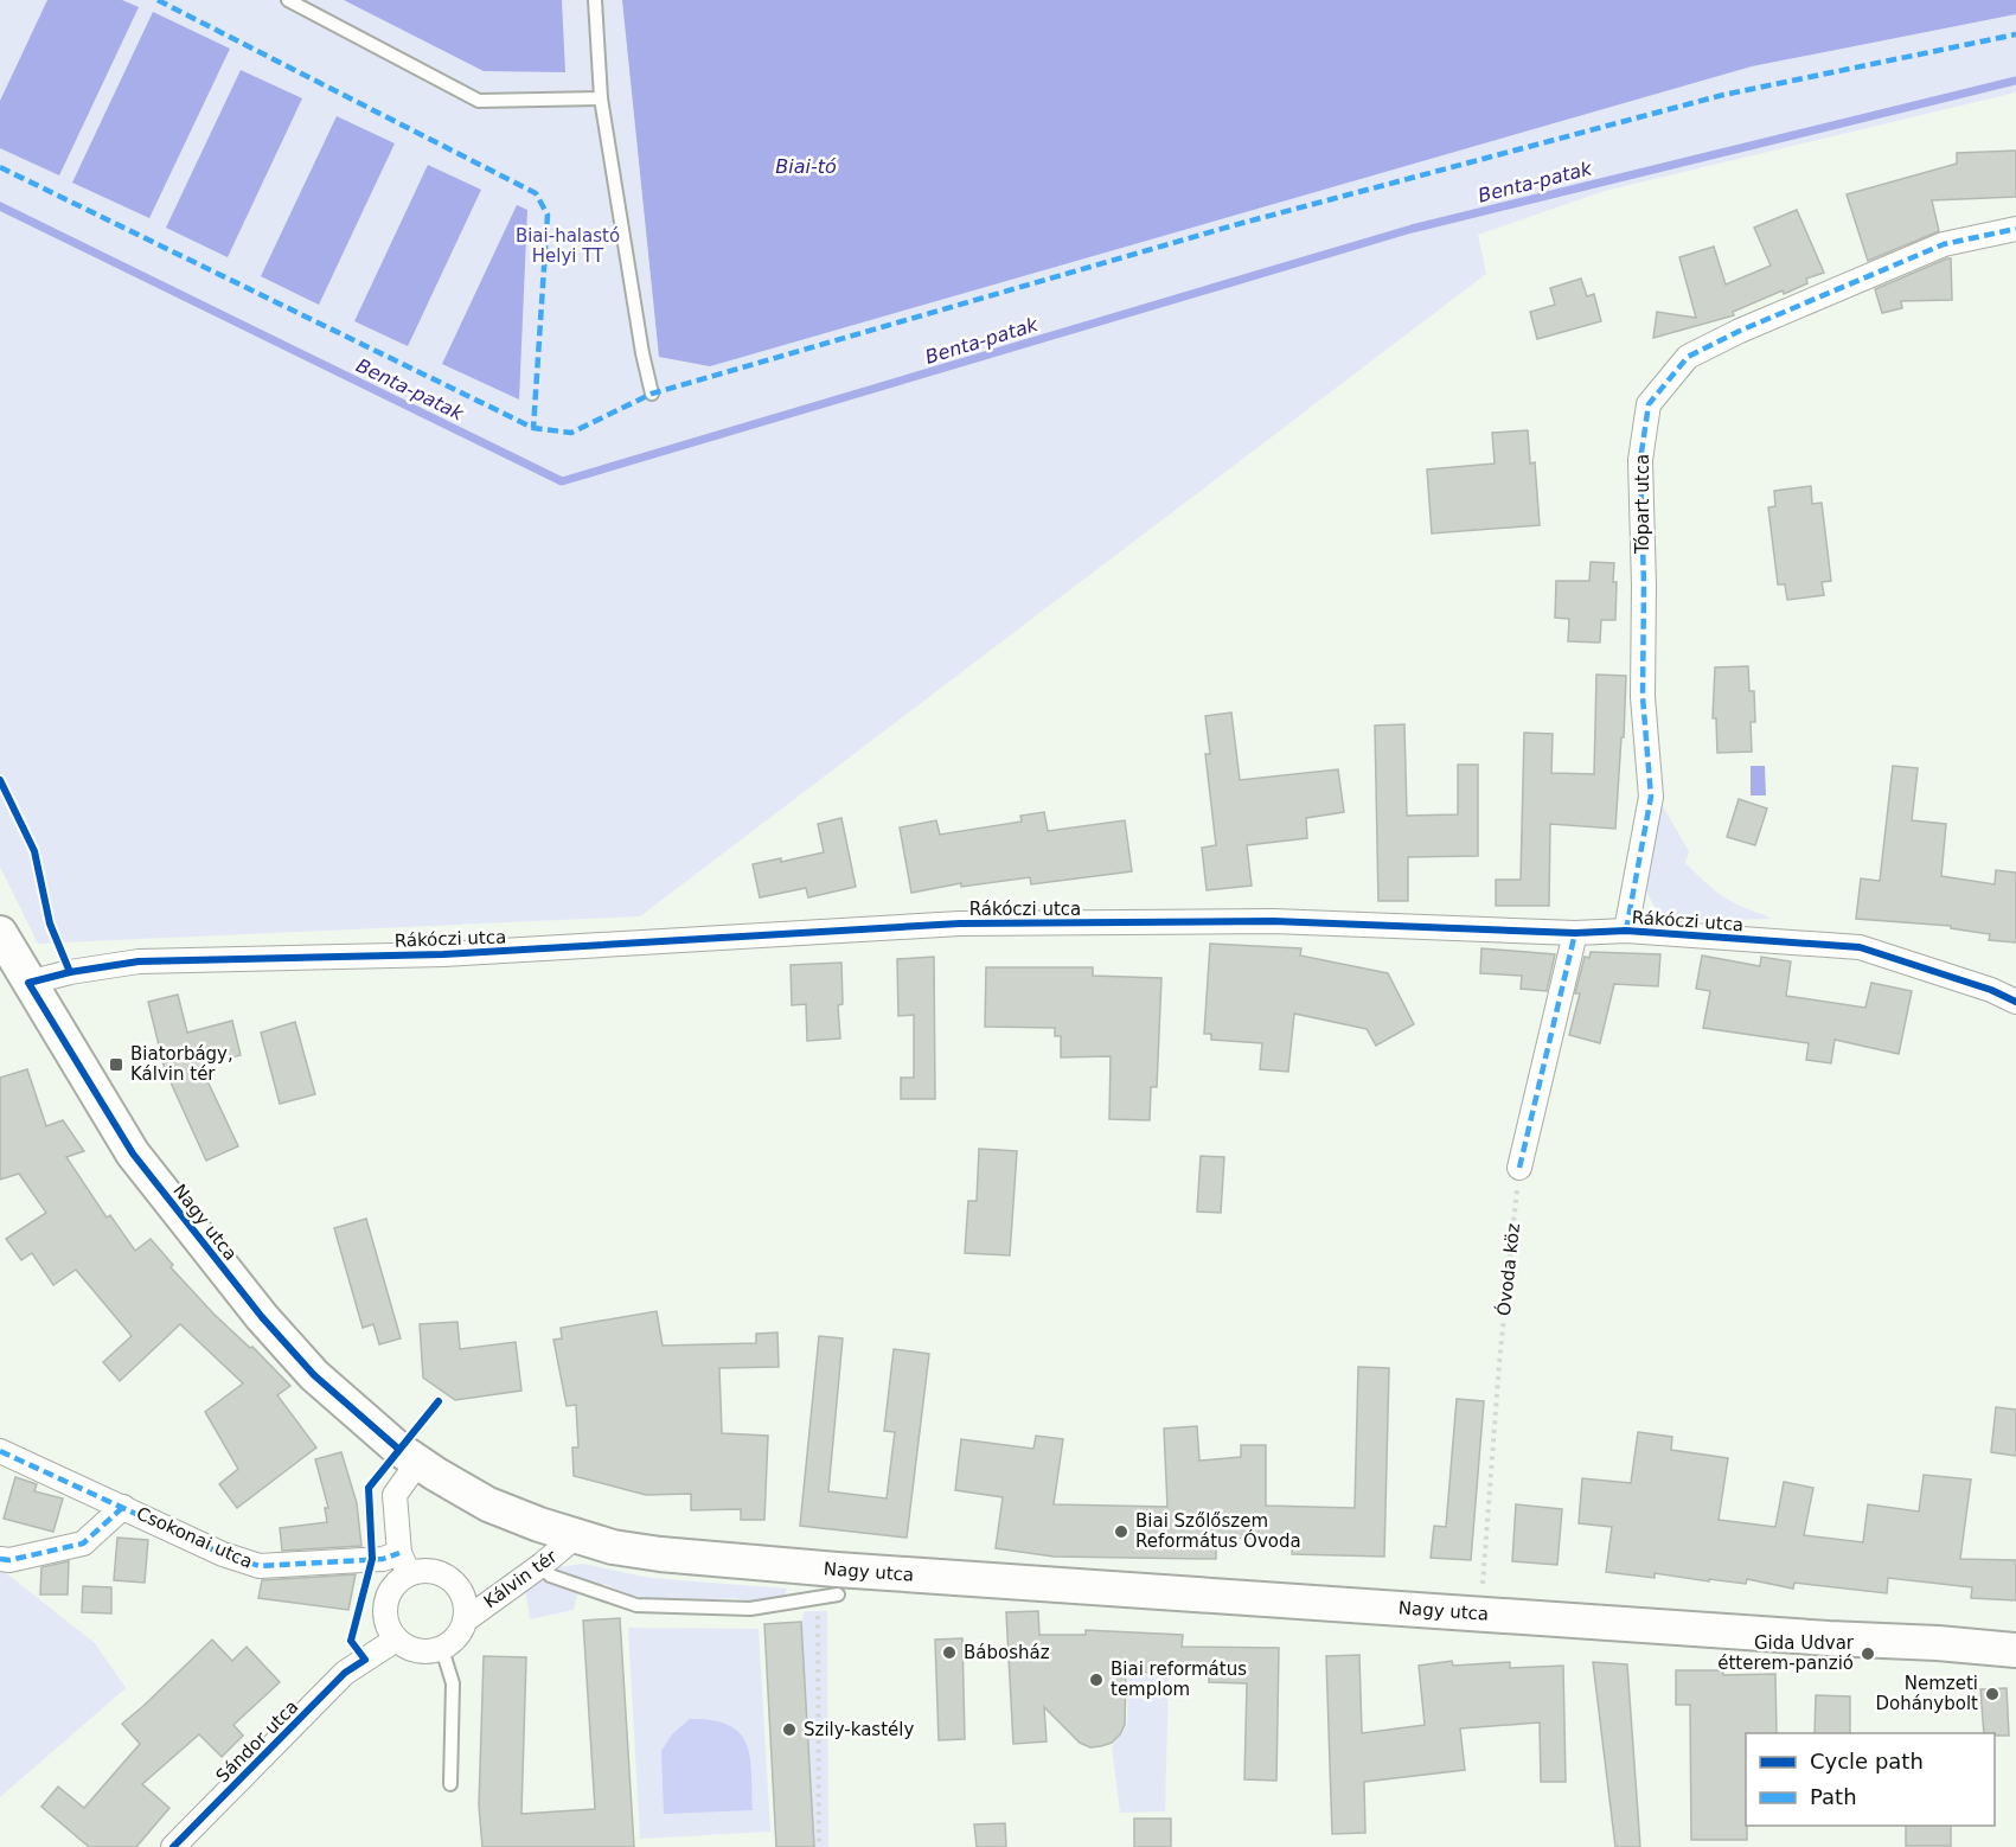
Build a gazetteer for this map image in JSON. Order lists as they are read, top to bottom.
{
  "streets": {
    "main road": ["Nagy utca"],
    "street": [
      "Tópart utca",
      "Rákóczi utca",
      "Csokonai utca",
      "Kálvin tér",
      "Sándor utca"
    ],
    "path": ["Óvoda köz"]
  },
  "crossings": [
    ["Tópart utca", "Rákóczi utca"],
    ["Rákóczi utca", "Nagy utca"],
    ["Nagy utca", "Óvoda köz"],
    ["Nagy utca", "Kálvin tér"],
    ["Csokonai utca", "Kálvin tér"],
    ["Csokonai utca", "Sándor utca"],
    ["Kálvin tér", "Sándor utca"]
  ],
  "water": ["Biai-tó", "Benta-patak"],
  "parks": ["Biai-halastó Helyi TT"],
  "places": {
    "transit": ["Biatorbágy, Kálvin tér"],
    "other": [
      "Biai Szőlőszem Református Óvoda",
      "Bábosház",
      "Gida Udvar étterem-panzió",
      "Biai református templom",
      "Nemzeti Dohánybolt",
      "Szily-kastély"
    ]
  },
  "legend": ["Cycle path", "Path"]
}
